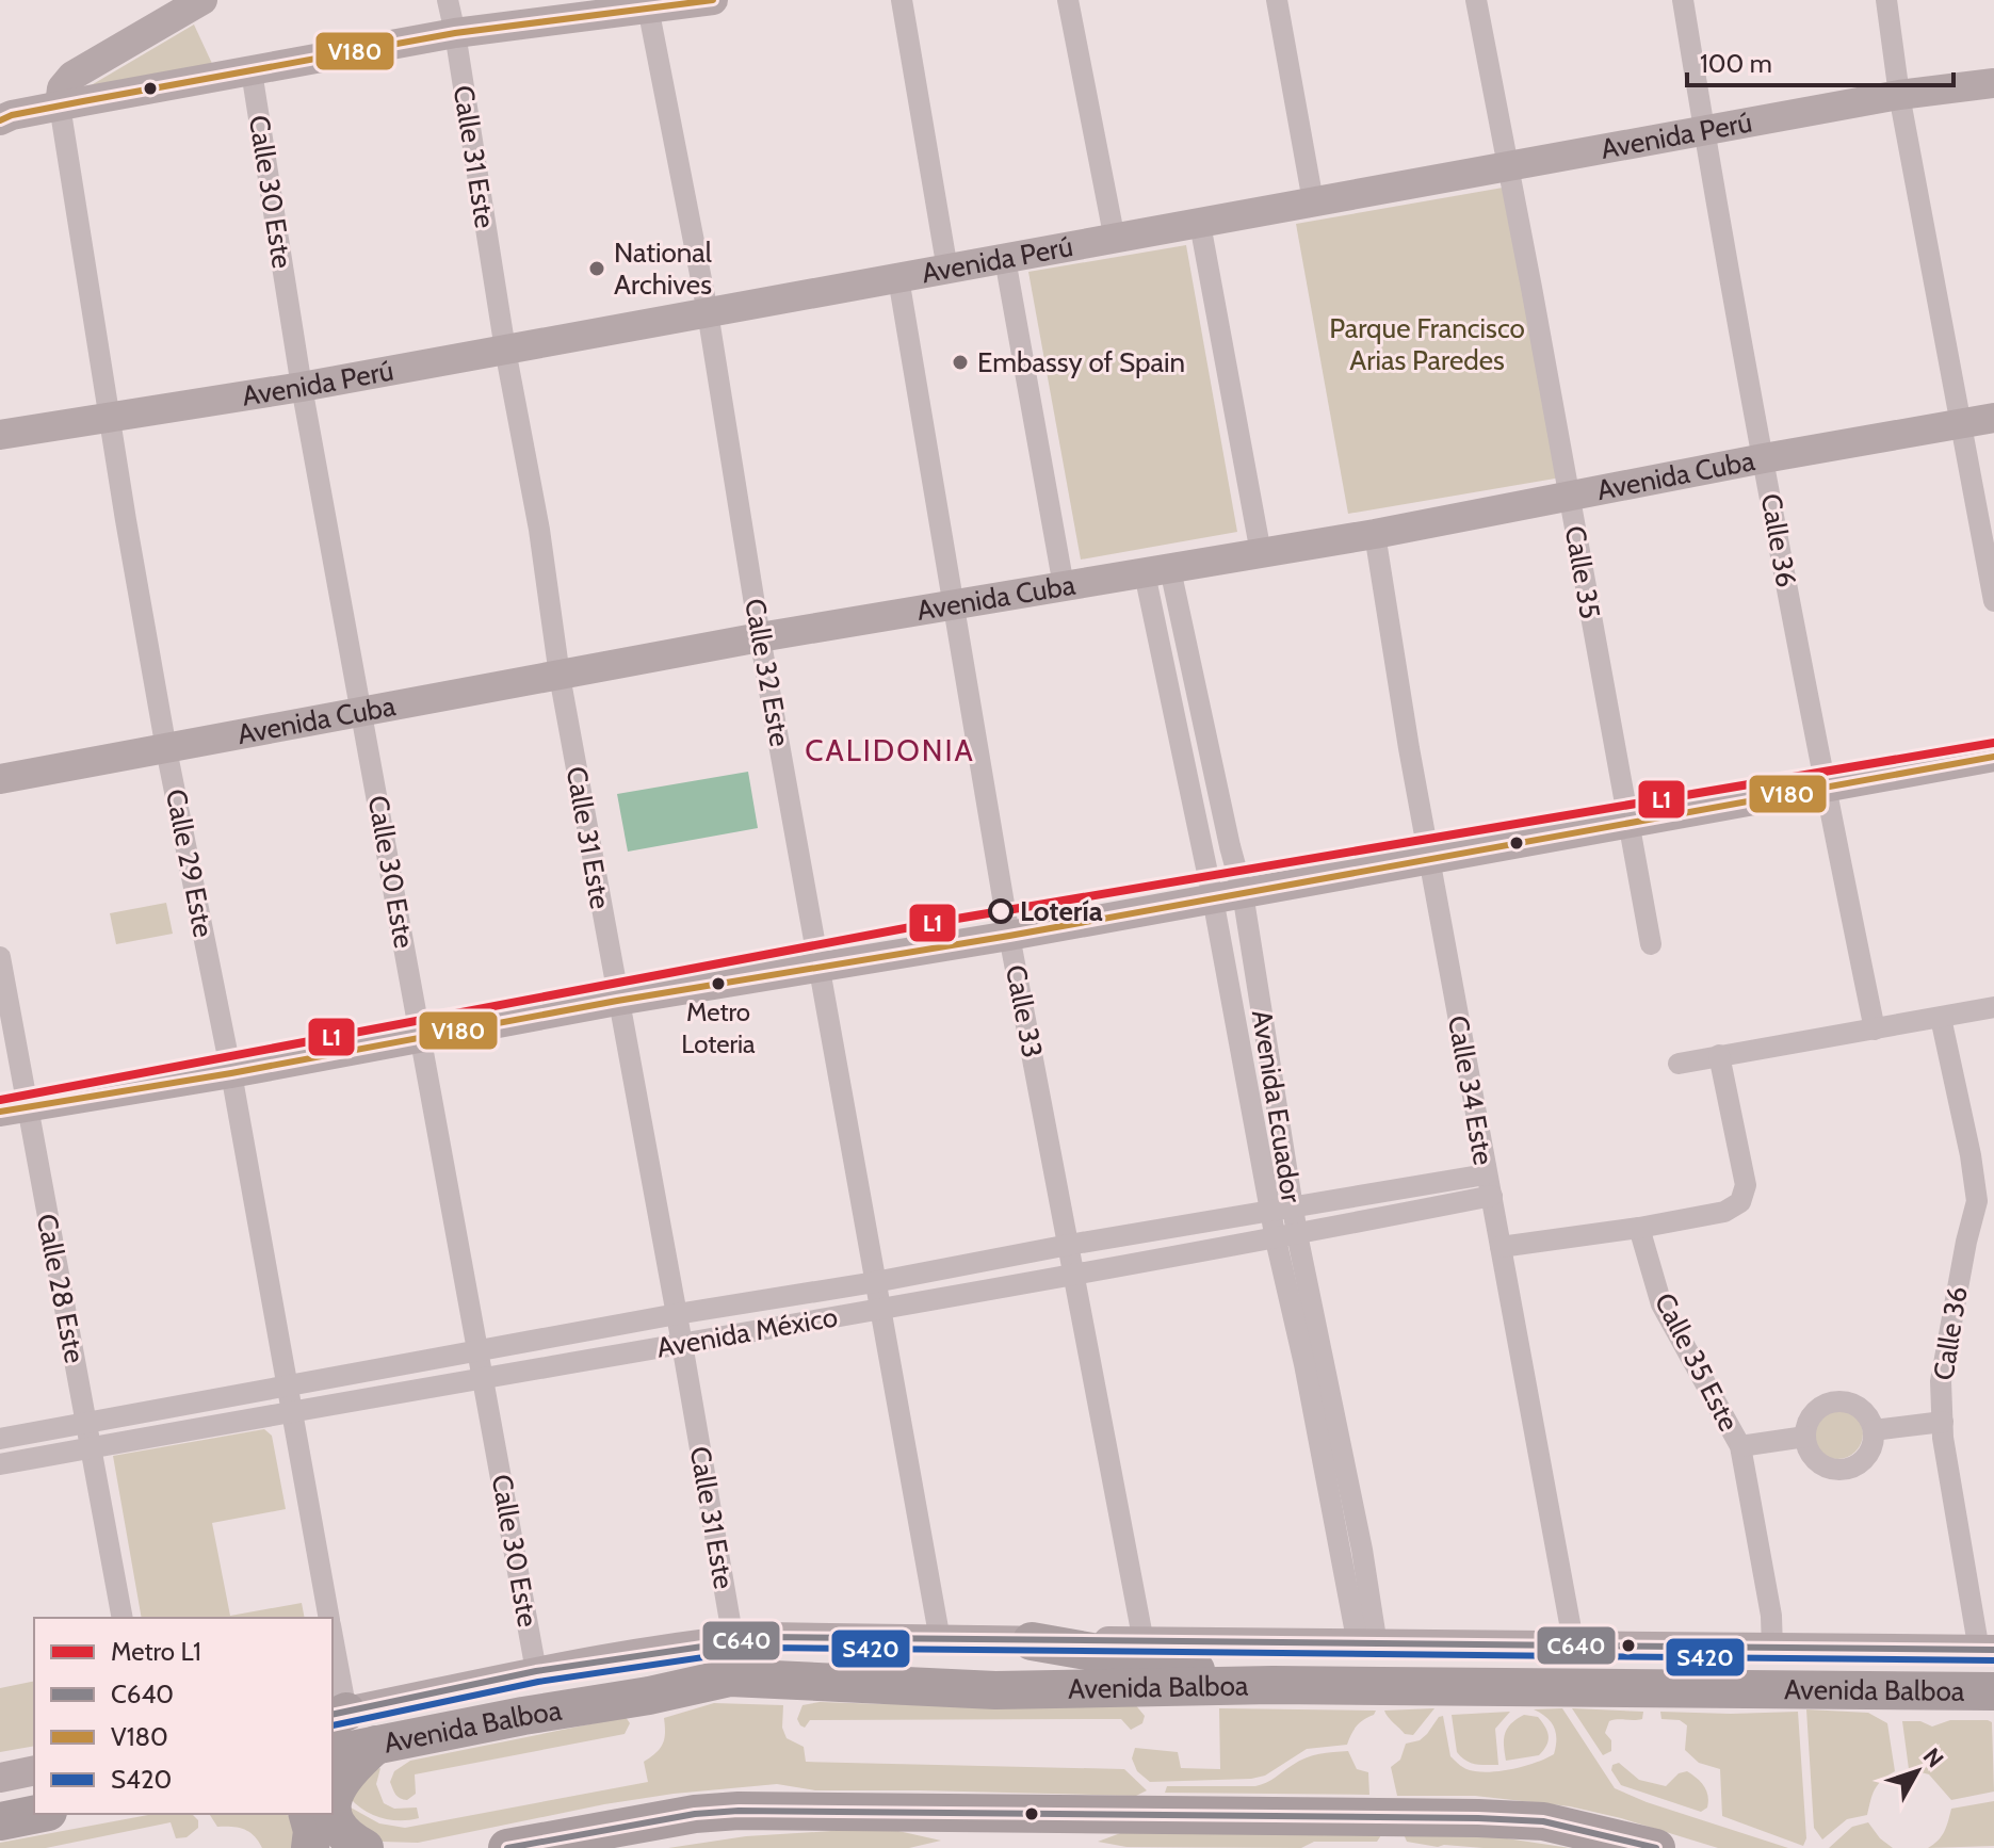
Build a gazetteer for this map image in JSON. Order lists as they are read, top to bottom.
{
  "streets": {
    "highway": ["Avenida Balboa"],
    "main road": ["Avenida Perú", "Avenida Cuba"],
    "street": [
      "Calle 31 Este",
      "Calle 30 Este",
      "Calle 36",
      "Calle 35",
      "Calle 32 Este",
      "Calle 29 Este",
      "Calle 33",
      "Calle 34 Este",
      "Avenida Ecuador",
      "Calle 28 Este",
      "Avenida México",
      "Calle 35 Este"
    ]
  },
  "crossings": [
    ["Avenida Perú", "Calle 31 Este"],
    ["Avenida Perú", "Calle 30 Este"],
    ["Avenida Perú", "Calle 36"],
    ["Avenida Perú", "Calle 35"],
    ["Avenida Perú", "Calle 32 Este"],
    ["Avenida Perú", "Calle 29 Este"],
    ["Avenida Perú", "Calle 33"],
    ["Calle 31 Este", "Avenida Cuba"],
    ["Calle 31 Este", "Avenida México"],
    ["Calle 31 Este", "Avenida Balboa"],
    ["Calle 30 Este", "Avenida Cuba"],
    ["Calle 30 Este", "Avenida México"],
    ["Calle 30 Este", "Avenida Balboa"],
    ["Avenida Cuba", "Calle 36"],
    ["Avenida Cuba", "Calle 35"],
    ["Avenida Cuba", "Calle 32 Este"],
    ["Avenida Cuba", "Calle 29 Este"],
    ["Avenida Cuba", "Calle 33"],
    ["Avenida Cuba", "Calle 34 Este"],
    ["Avenida Cuba", "Avenida Ecuador"],
    ["Calle 36", "Avenida Balboa"],
    ["Calle 32 Este", "Avenida México"],
    ["Calle 32 Este", "Avenida Balboa"],
    ["Calle 29 Este", "Avenida México"],
    ["Calle 29 Este", "Avenida Balboa"],
    ["Calle 33", "Avenida México"],
    ["Calle 33", "Avenida Balboa"],
    ["Calle 34 Este", "Avenida México"],
    ["Calle 34 Este", "Avenida Balboa"],
    ["Avenida Ecuador", "Avenida México"],
    ["Avenida Ecuador", "Avenida Balboa"],
    ["Calle 28 Este", "Avenida México"],
    ["Calle 35 Este", "Avenida Balboa"]
  ],
  "districts": ["CALIDONIA"],
  "parks": ["Parque Francisco Arias Paredes"],
  "places": [
    "National Archives",
    "Embassy of Spain",
    "Lotería",
    "Metro Loteria"
  ],
  "lines": [
    "transit line V180",
    "metro line L1",
    "transit line C640",
    "transit line S420"
  ],
  "legend": [
    "Metro L1",
    "C640",
    "V180",
    "S420"
  ],
  "scale_bar": "100 m",
  "north": "top right"
}
